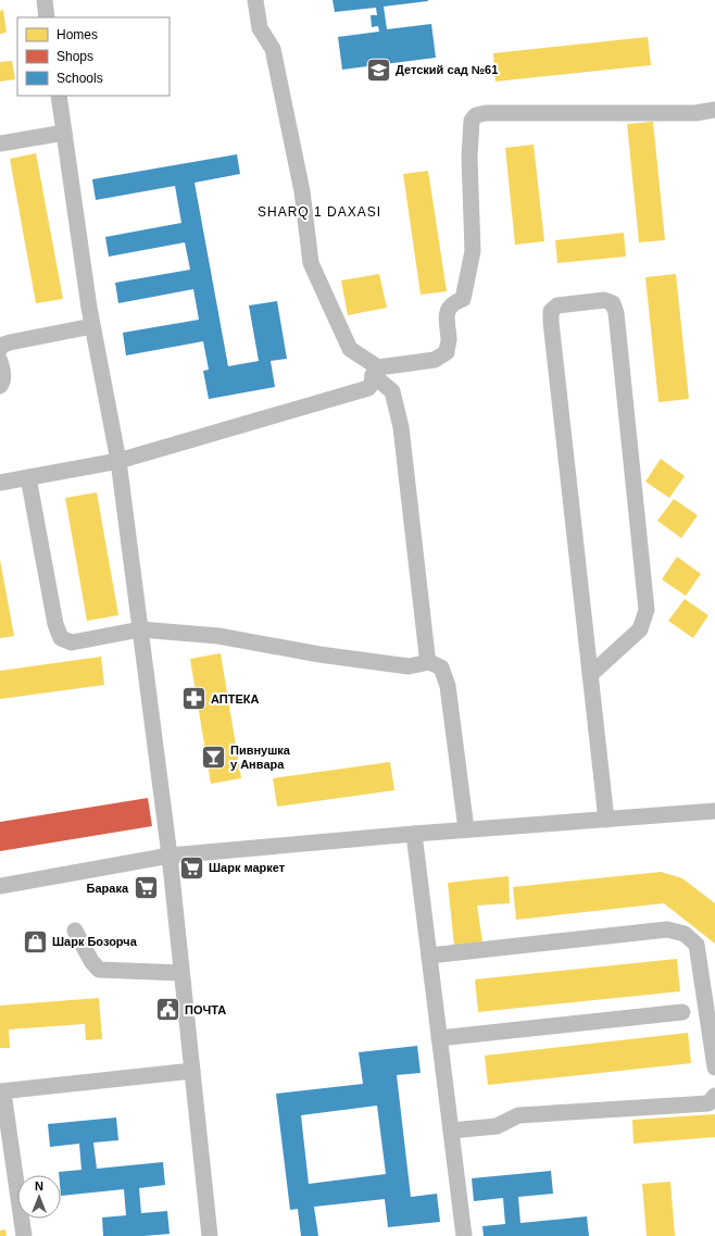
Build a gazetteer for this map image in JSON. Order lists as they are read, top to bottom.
{
  "districts": ["SHARQ 1 DAXASI"],
  "places": {
    "school or university": ["Детский сад №61"],
    "pharmacy": ["АПТЕКА"],
    "bar": ["Пивнушка у Анвара"],
    "supermarket": ["Шарк маркет", "Барака"],
    "shop": ["Шарк Бозорча"],
    "public building": ["ПОЧТА"]
  },
  "legend": ["Homes", "Shops", "Schools"],
  "north": "top"
}
